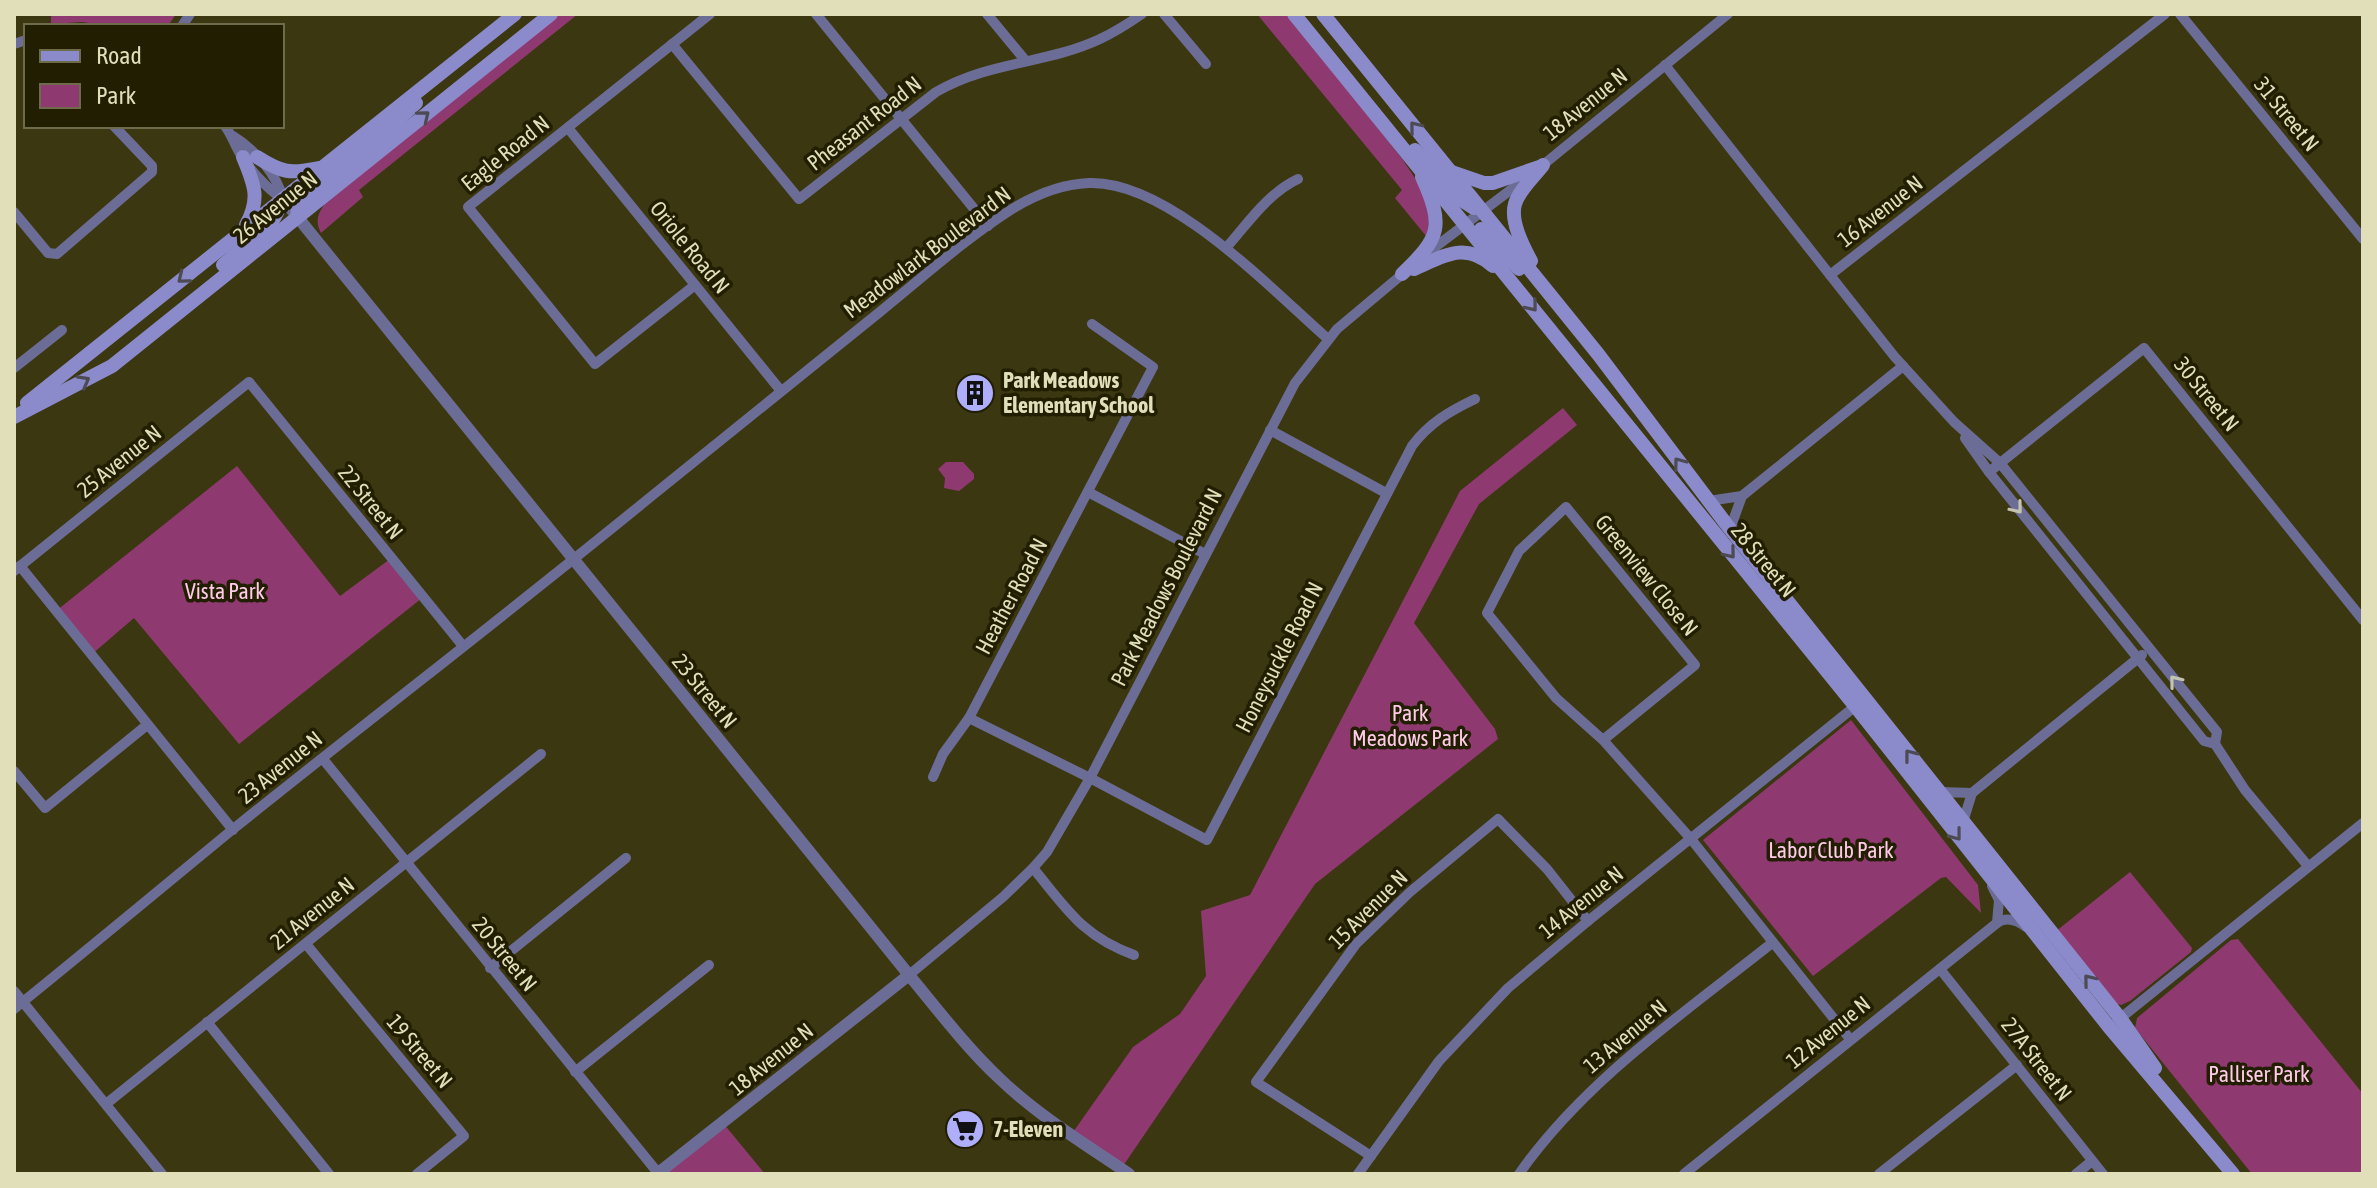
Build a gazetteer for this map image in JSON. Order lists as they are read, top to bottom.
{
  "streets": {
    "main road": ["26 Avenue N", "28 Street N"],
    "street": [
      "18 Avenue N",
      "31 Street N",
      "Pheasant Road N",
      "Eagle Road N",
      "16 Avenue N",
      "Oriole Road N",
      "Meadowlark Boulevard N",
      "30 Street N",
      "25 Avenue N",
      "22 Street N",
      "Greenview Close N",
      "Park Meadows Boulevard N",
      "Heather Road N",
      "Honeysuckle Road N",
      "23 Street N",
      "23 Avenue N",
      "14 Avenue N",
      "15 Avenue N",
      "21 Avenue N",
      "20 Street N",
      "12 Avenue N",
      "13 Avenue N",
      "19 Street N",
      "27A Street N"
    ]
  },
  "crossings": [
    ["18 Avenue N", "16 Avenue N"],
    ["18 Avenue N", "28 Street N"],
    ["18 Avenue N", "Park Meadows Boulevard N"],
    ["18 Avenue N", "23 Street N"],
    ["18 Avenue N", "20 Street N"],
    ["Pheasant Road N", "Eagle Road N"],
    ["Eagle Road N", "Oriole Road N"],
    ["26 Avenue N", "23 Street N"],
    ["Oriole Road N", "Meadowlark Boulevard N"],
    ["Meadowlark Boulevard N", "Park Meadows Boulevard N"],
    ["Meadowlark Boulevard N", "23 Street N"],
    ["Meadowlark Boulevard N", "23 Avenue N"],
    ["25 Avenue N", "22 Street N"],
    ["22 Street N", "23 Avenue N"],
    ["28 Street N", "Park Meadows Boulevard N"],
    ["28 Street N", "14 Avenue N"],
    ["Greenview Close N", "14 Avenue N"],
    ["Greenview Close N", "12 Avenue N"],
    ["Greenview Close N", "13 Avenue N"],
    ["Park Meadows Boulevard N", "Honeysuckle Road N"],
    ["Park Meadows Boulevard N", "23 Street N"],
    ["23 Street N", "23 Avenue N"],
    ["23 Avenue N", "20 Street N"],
    ["14 Avenue N", "15 Avenue N"],
    ["21 Avenue N", "20 Street N"],
    ["21 Avenue N", "19 Street N"],
    ["12 Avenue N", "27A Street N"]
  ],
  "parks": [
    "Vista Park",
    "Park Meadows Park",
    "Labor Club Park",
    "Palliser Park"
  ],
  "places": {
    "building": ["Park Meadows Elementary School"],
    "supermarket": ["7-Eleven"]
  },
  "legend": ["Road", "Park"]
}
